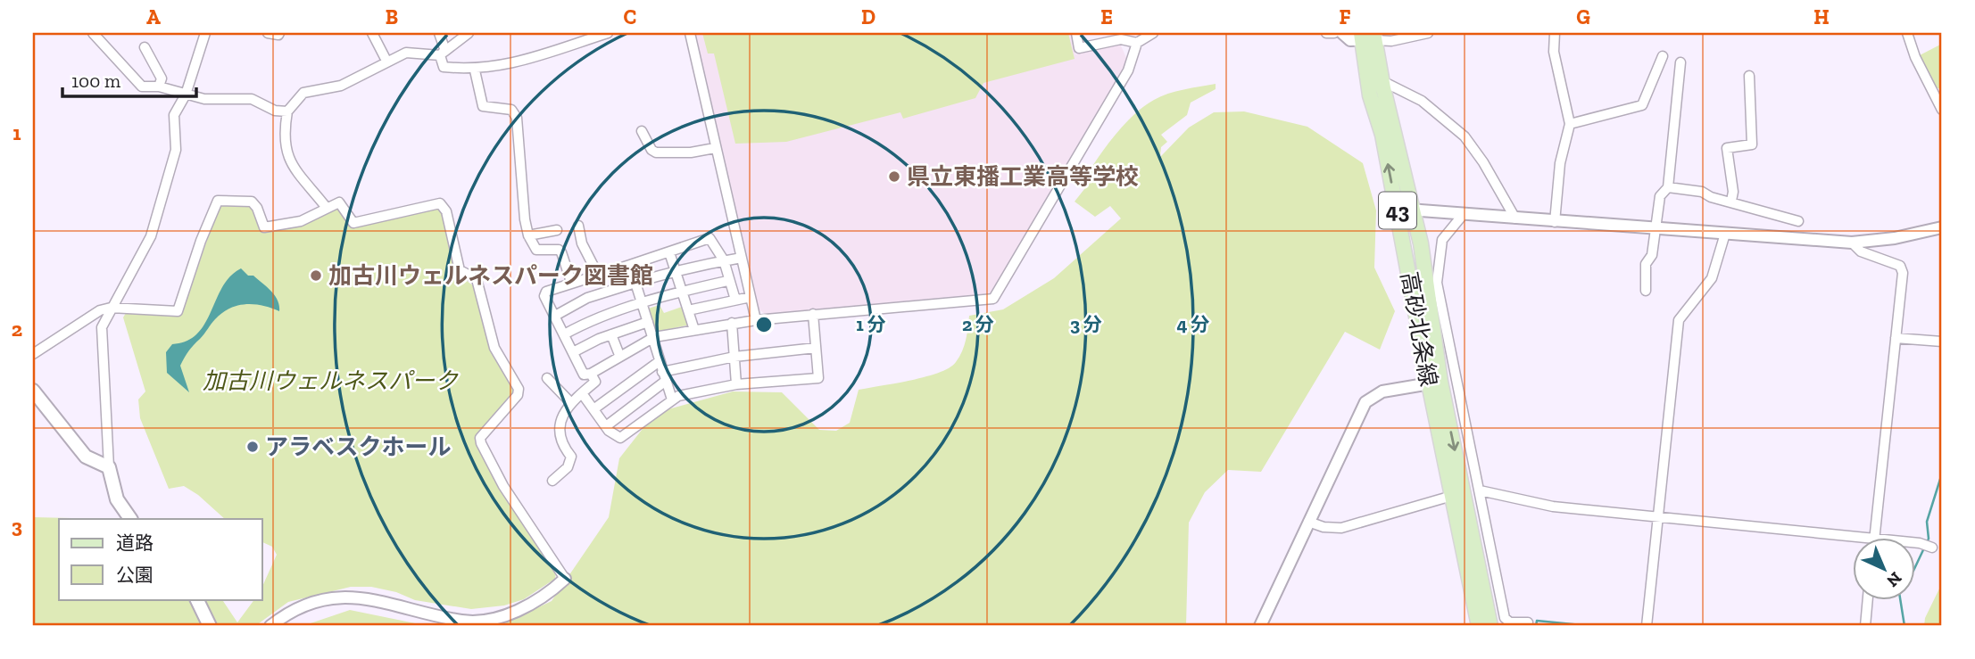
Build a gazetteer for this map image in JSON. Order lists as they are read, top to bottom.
{
  "streets": {
    "main road": ["43", "高砂北条線"]
  },
  "parks": ["加古川ウェルネスパーク"],
  "places": ["県立東播工業高等学校", "加古川ウェルネスパーク図書館", "アラベスクホール"],
  "legend": ["道路", "公園"],
  "scale_bar": "100 m",
  "north": "bottom right",
  "grid": {
    "columns": [
      "A",
      "B",
      "C",
      "D",
      "E",
      "F",
      "G",
      "H"
    ],
    "rows": ["1", "2", "3"]
  },
  "rings": [
    "1 分",
    "2 分",
    "3 分",
    "4 分"
  ]
}
